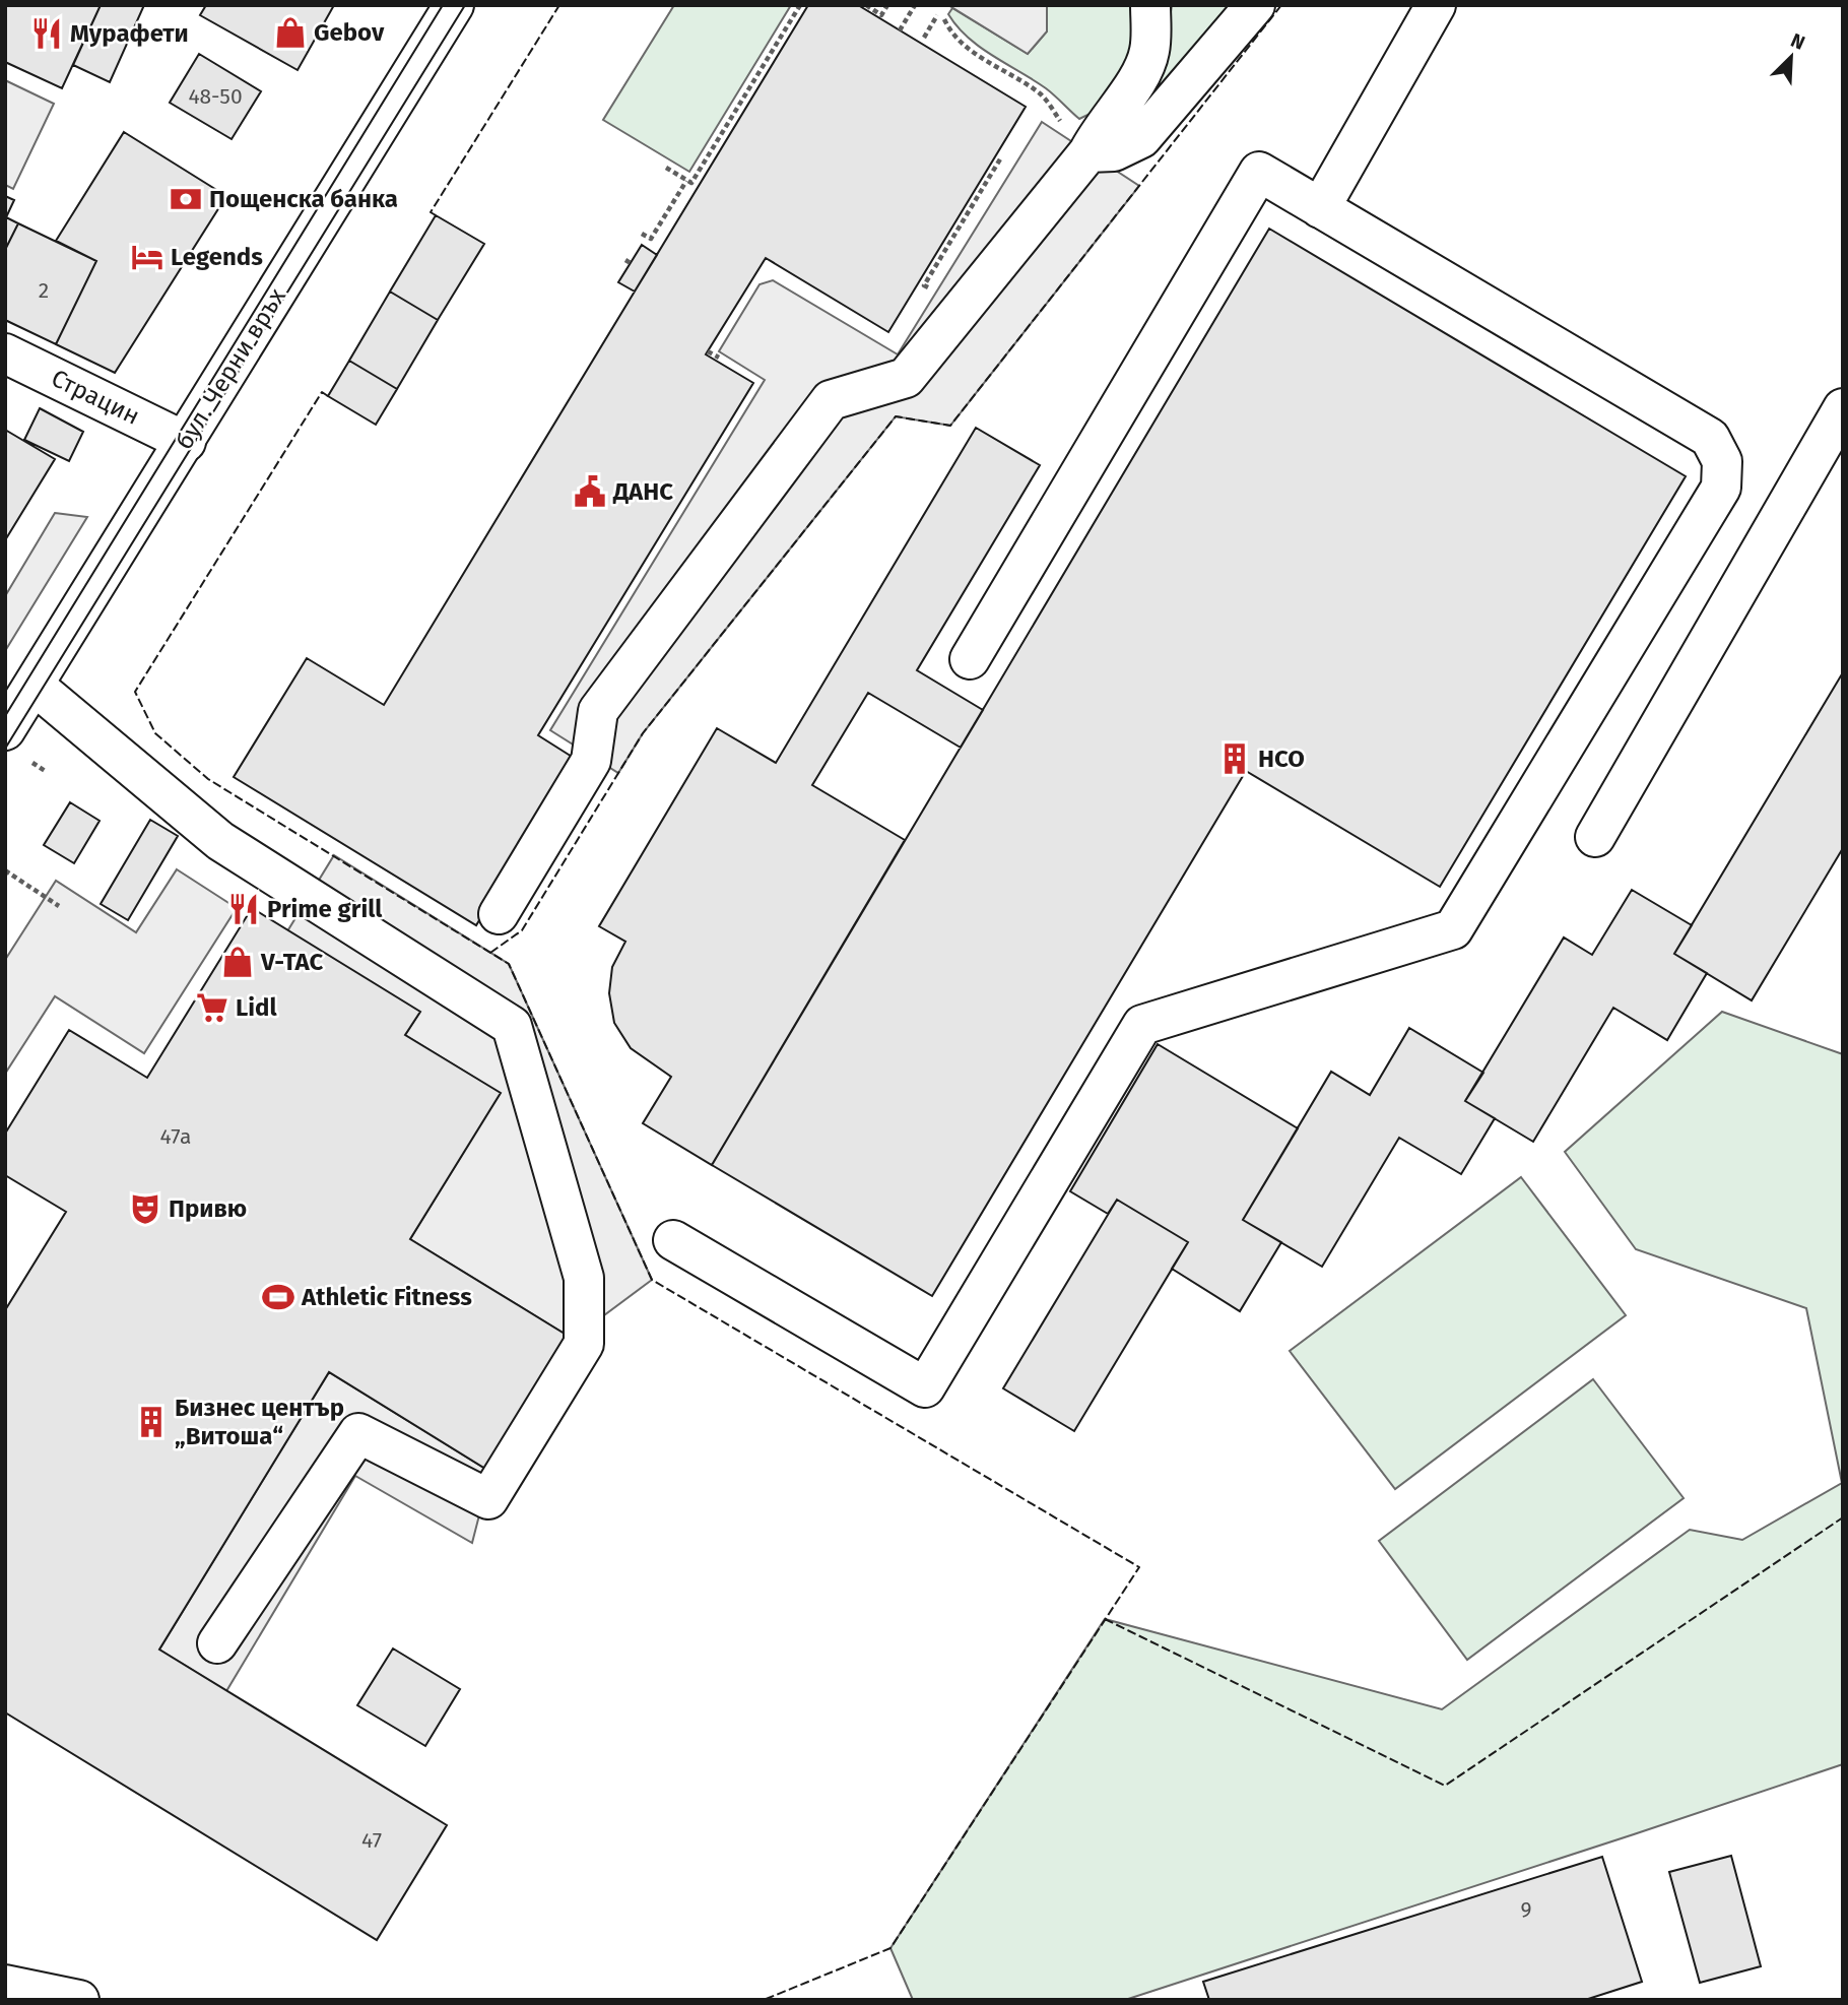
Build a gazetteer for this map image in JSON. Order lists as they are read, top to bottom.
{
  "streets": {
    "main road": ["бул. Черни връх", "Страцин"]
  },
  "crossings": [
    ["бул. Черни връх", "Страцин"]
  ],
  "places": {
    "shop": ["Gebov", "V-TAC"],
    "restaurant": ["Мурафети", "Prime grill"],
    "bank": ["Пощенска банка"],
    "hotel": ["Legends"],
    "public building": ["ДАНС"],
    "building": ["НСО", "Бизнес център „Витоша“"],
    "supermarket": ["Lidl"],
    "theatre": ["Привю"],
    "sports": ["Athletic Fitness"]
  },
  "house_numbers": [
    "48-50",
    "2",
    "47a",
    "47",
    "9"
  ],
  "north": "top right"
}
